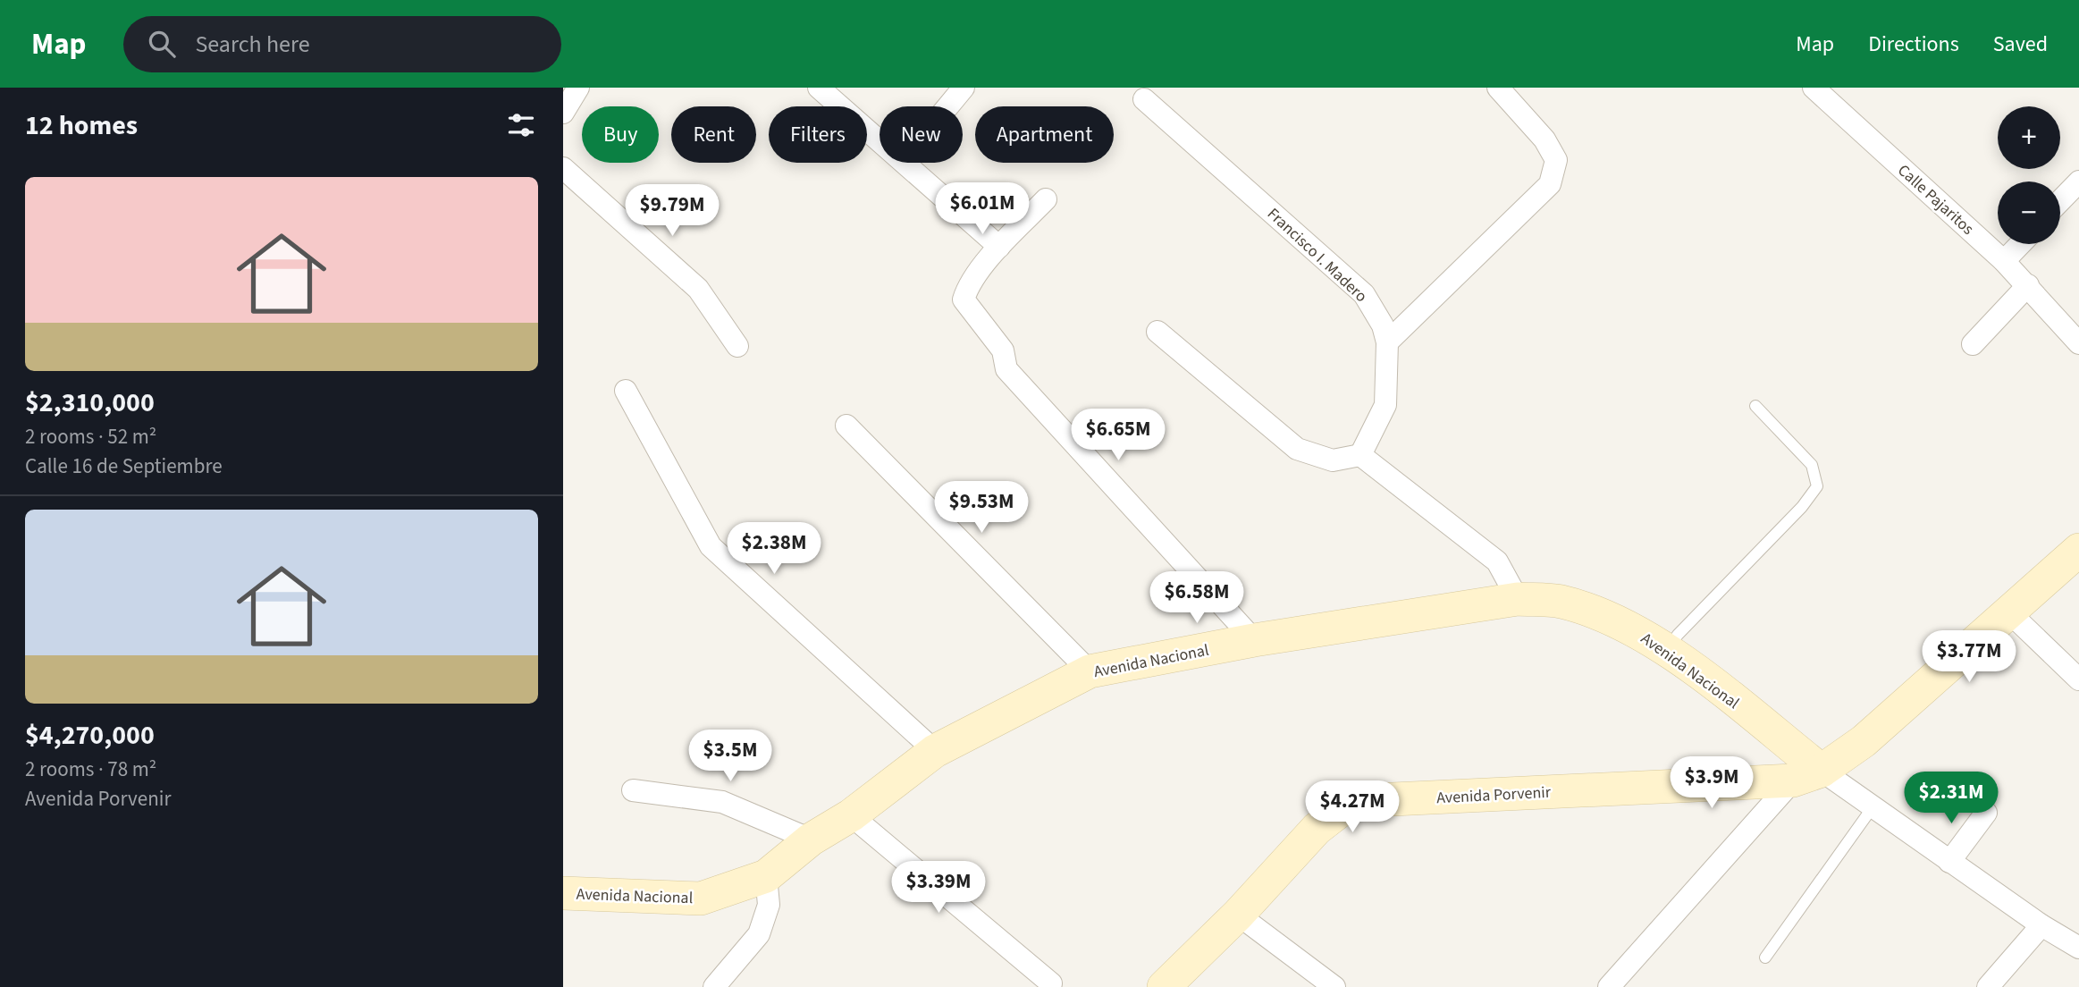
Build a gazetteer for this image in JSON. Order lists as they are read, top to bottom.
{
  "streets": {
    "main road": ["Avenida Nacional", "Avenida Porvenir"],
    "street": ["Calle Pajaritos", "Francisco I. Madero"]
  },
  "crossings": [
    ["Avenida Nacional", "Avenida Porvenir"]
  ],
  "page": {
    "header": "Map",
    "search": "Search here",
    "nav": ["Map", "Directions", "Saved"],
    "heading": "12 homes",
    "map_buttons": ["+", "−"],
    "chip": [
      "Buy",
      "Rent",
      "Filters",
      "New",
      "Apartment"
    ],
    "list": [
      {
        "name": "$2,310,000",
        "note": "2 rooms · 52 m² · Calle 16 de Septiembre"
      },
      {
        "name": "$4,270,000",
        "note": "2 rooms · 78 m² · Avenida Porvenir"
      }
    ],
    "price": [
      "$6.01M",
      "$9.79M",
      "$6.65M",
      "$9.53M",
      "$2.38M",
      "$6.58M",
      "$3.77M",
      "$3.5M",
      "$3.9M",
      "$2.31M",
      "$4.27M",
      "$3.39M"
    ]
  }
}
